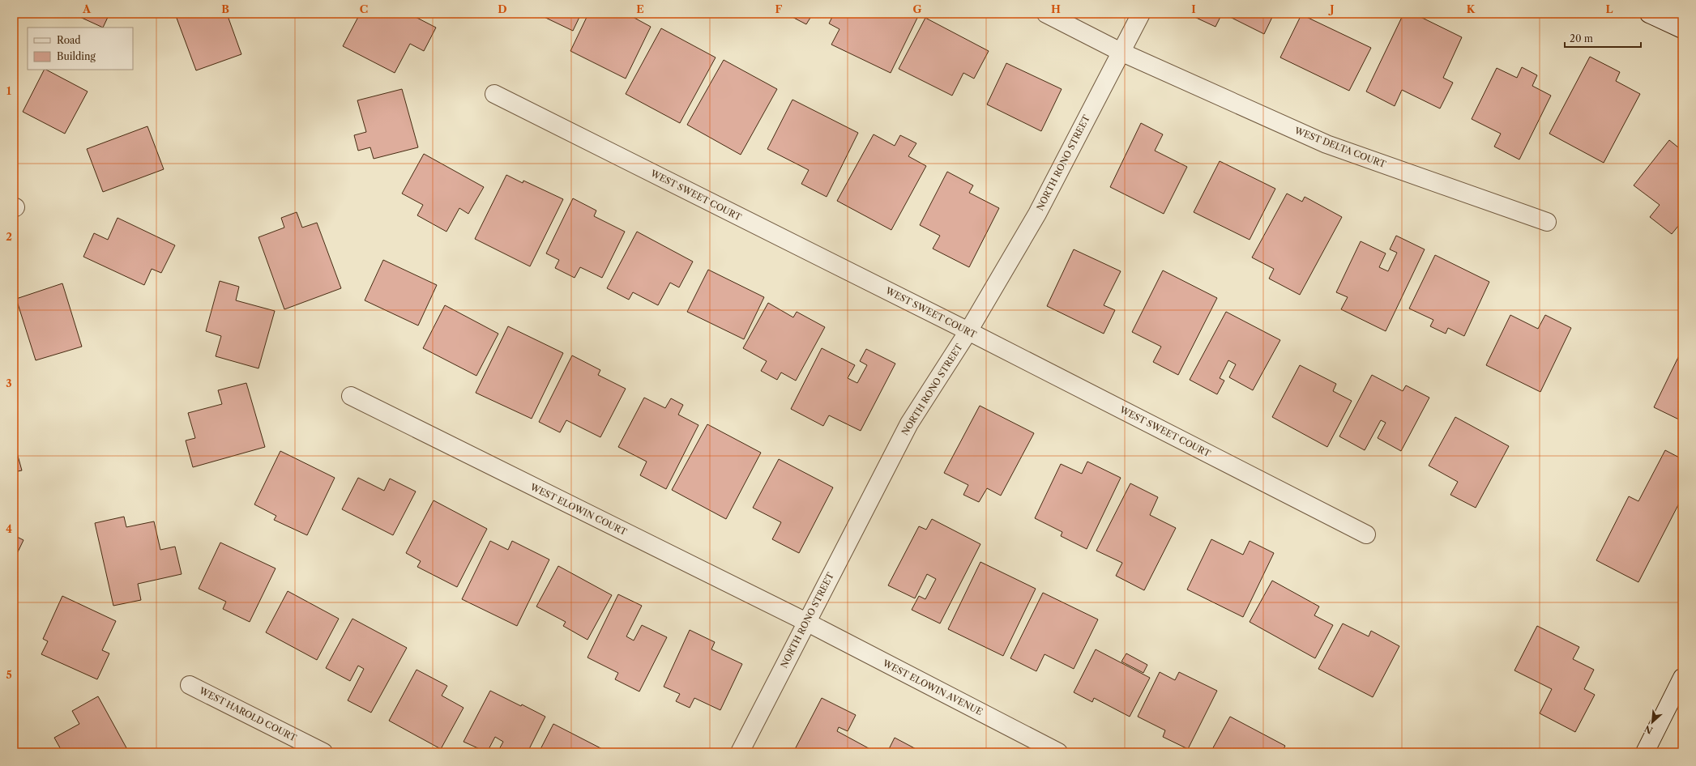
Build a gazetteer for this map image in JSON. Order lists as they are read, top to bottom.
{
  "streets": {
    "street": [
      "WEST DELTA COURT",
      "NORTH RONO STREET",
      "WEST SWEET COURT",
      "WEST ELOWIN COURT",
      "WEST ELOWIN AVENUE",
      "WEST HAROLD COURT"
    ]
  },
  "crossings": [
    ["WEST DELTA COURT", "NORTH RONO STREET"],
    ["NORTH RONO STREET", "WEST SWEET COURT"],
    ["NORTH RONO STREET", "WEST ELOWIN COURT"],
    ["NORTH RONO STREET", "WEST ELOWIN AVENUE"],
    ["WEST ELOWIN COURT", "WEST ELOWIN AVENUE"]
  ],
  "legend": ["Road", "Building"],
  "scale_bar": "20 m",
  "north": "bottom left",
  "grid": {
    "columns": [
      "A",
      "B",
      "C",
      "D",
      "E",
      "F",
      "G",
      "H",
      "I",
      "J",
      "K",
      "L"
    ],
    "rows": [
      "1",
      "2",
      "3",
      "4",
      "5"
    ]
  }
}
